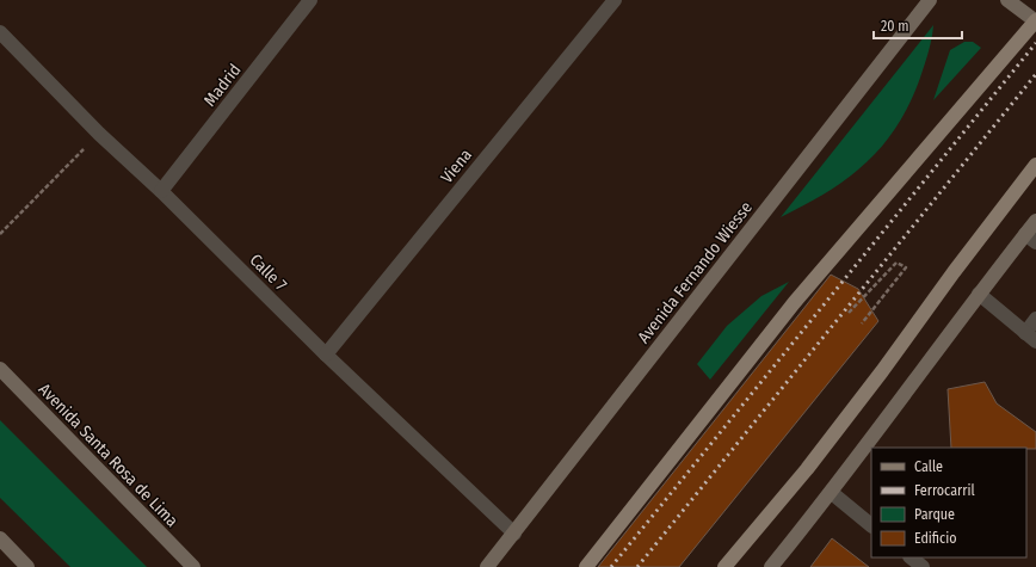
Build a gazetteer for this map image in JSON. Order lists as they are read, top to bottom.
{
  "streets": {
    "main road": ["Avenida Fernando Wiesse", "Avenida Santa Rosa de Lima"],
    "street": ["Madrid", "Viena", "Calle 7"]
  },
  "crossings": [
    ["Madrid", "Calle 7"],
    ["Viena", "Calle 7"],
    ["Calle 7", "Avenida Fernando Wiesse"]
  ],
  "legend": [
    "Calle",
    "Ferrocarril",
    "Parque",
    "Edificio"
  ],
  "scale_bar": "20 m"
}
